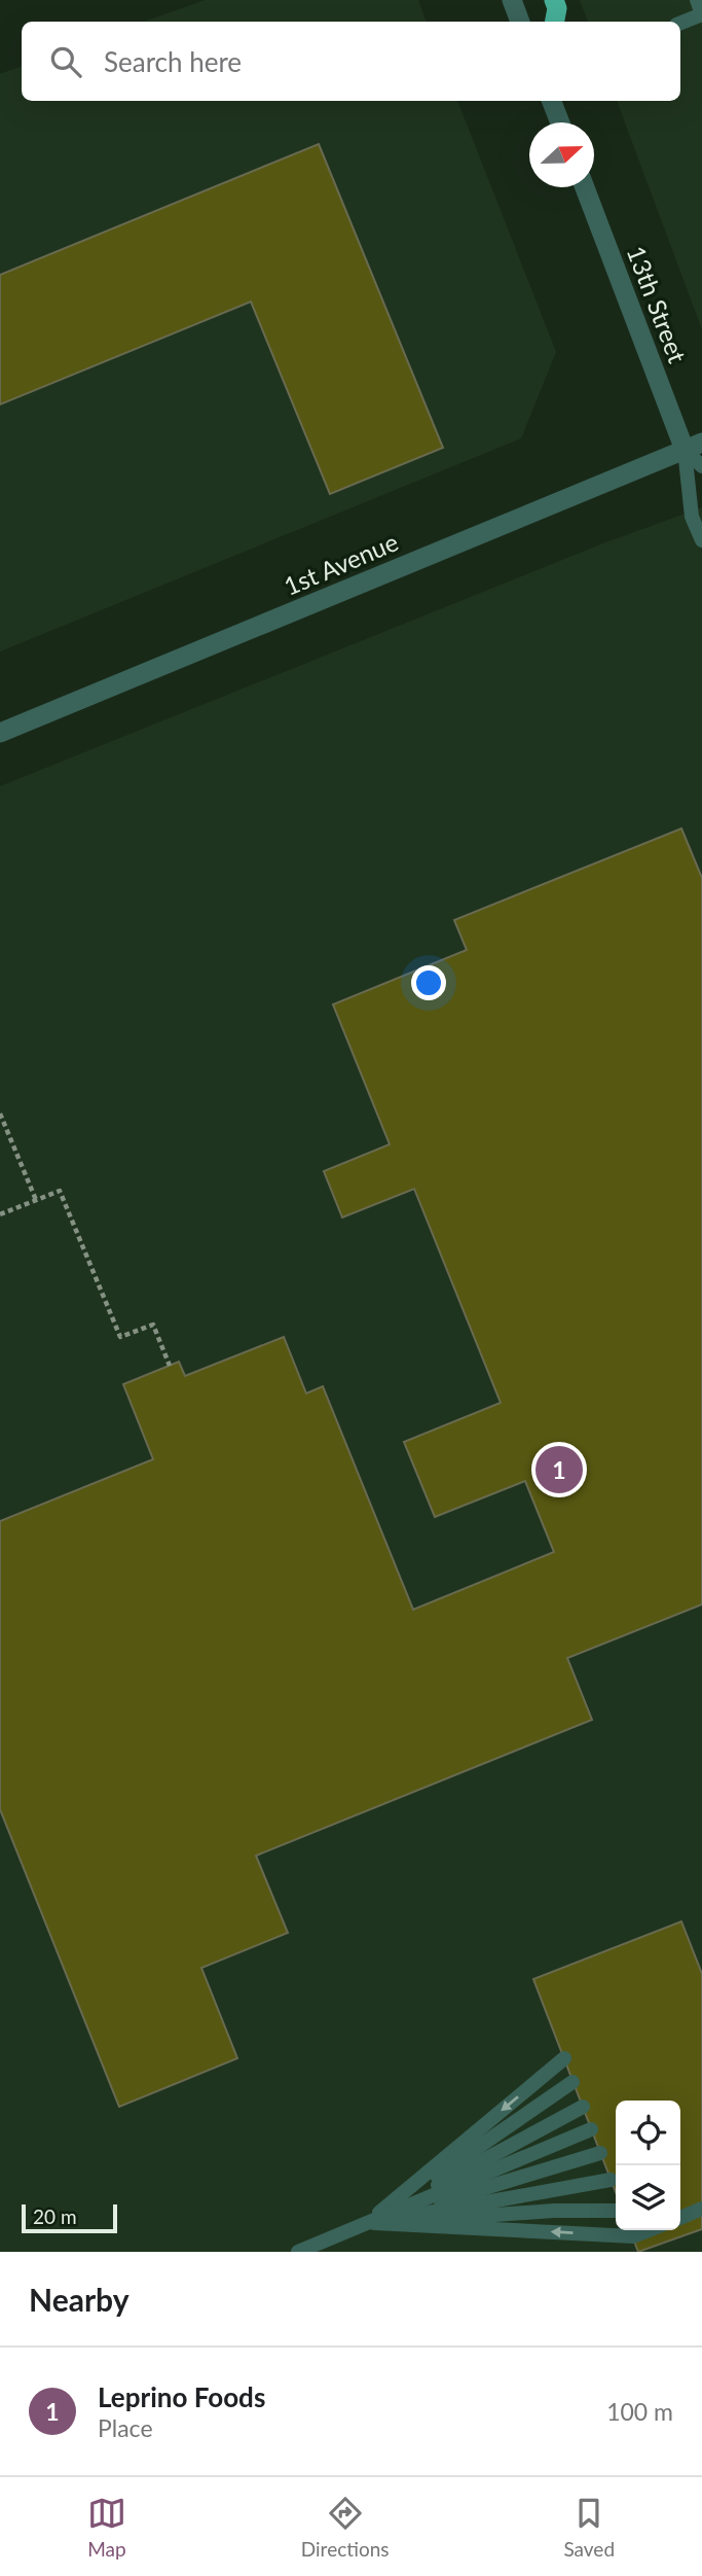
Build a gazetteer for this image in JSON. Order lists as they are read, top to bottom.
{
  "streets": {
    "street": ["13th Street", "1st Avenue"]
  },
  "crossings": [
    ["13th Street", "1st Avenue"]
  ],
  "scale_bar": "20 m",
  "north": "right",
  "page": {
    "search": "Search here",
    "pins": "1",
    "scale": "20 m",
    "heading": "Nearby",
    "list": [
      {
        "mark": "1",
        "name": "Leprino Foods",
        "note": "Place",
        "value": "100 m"
      }
    ],
    "nav": ["Map", "Directions", "Saved"]
  }
}
